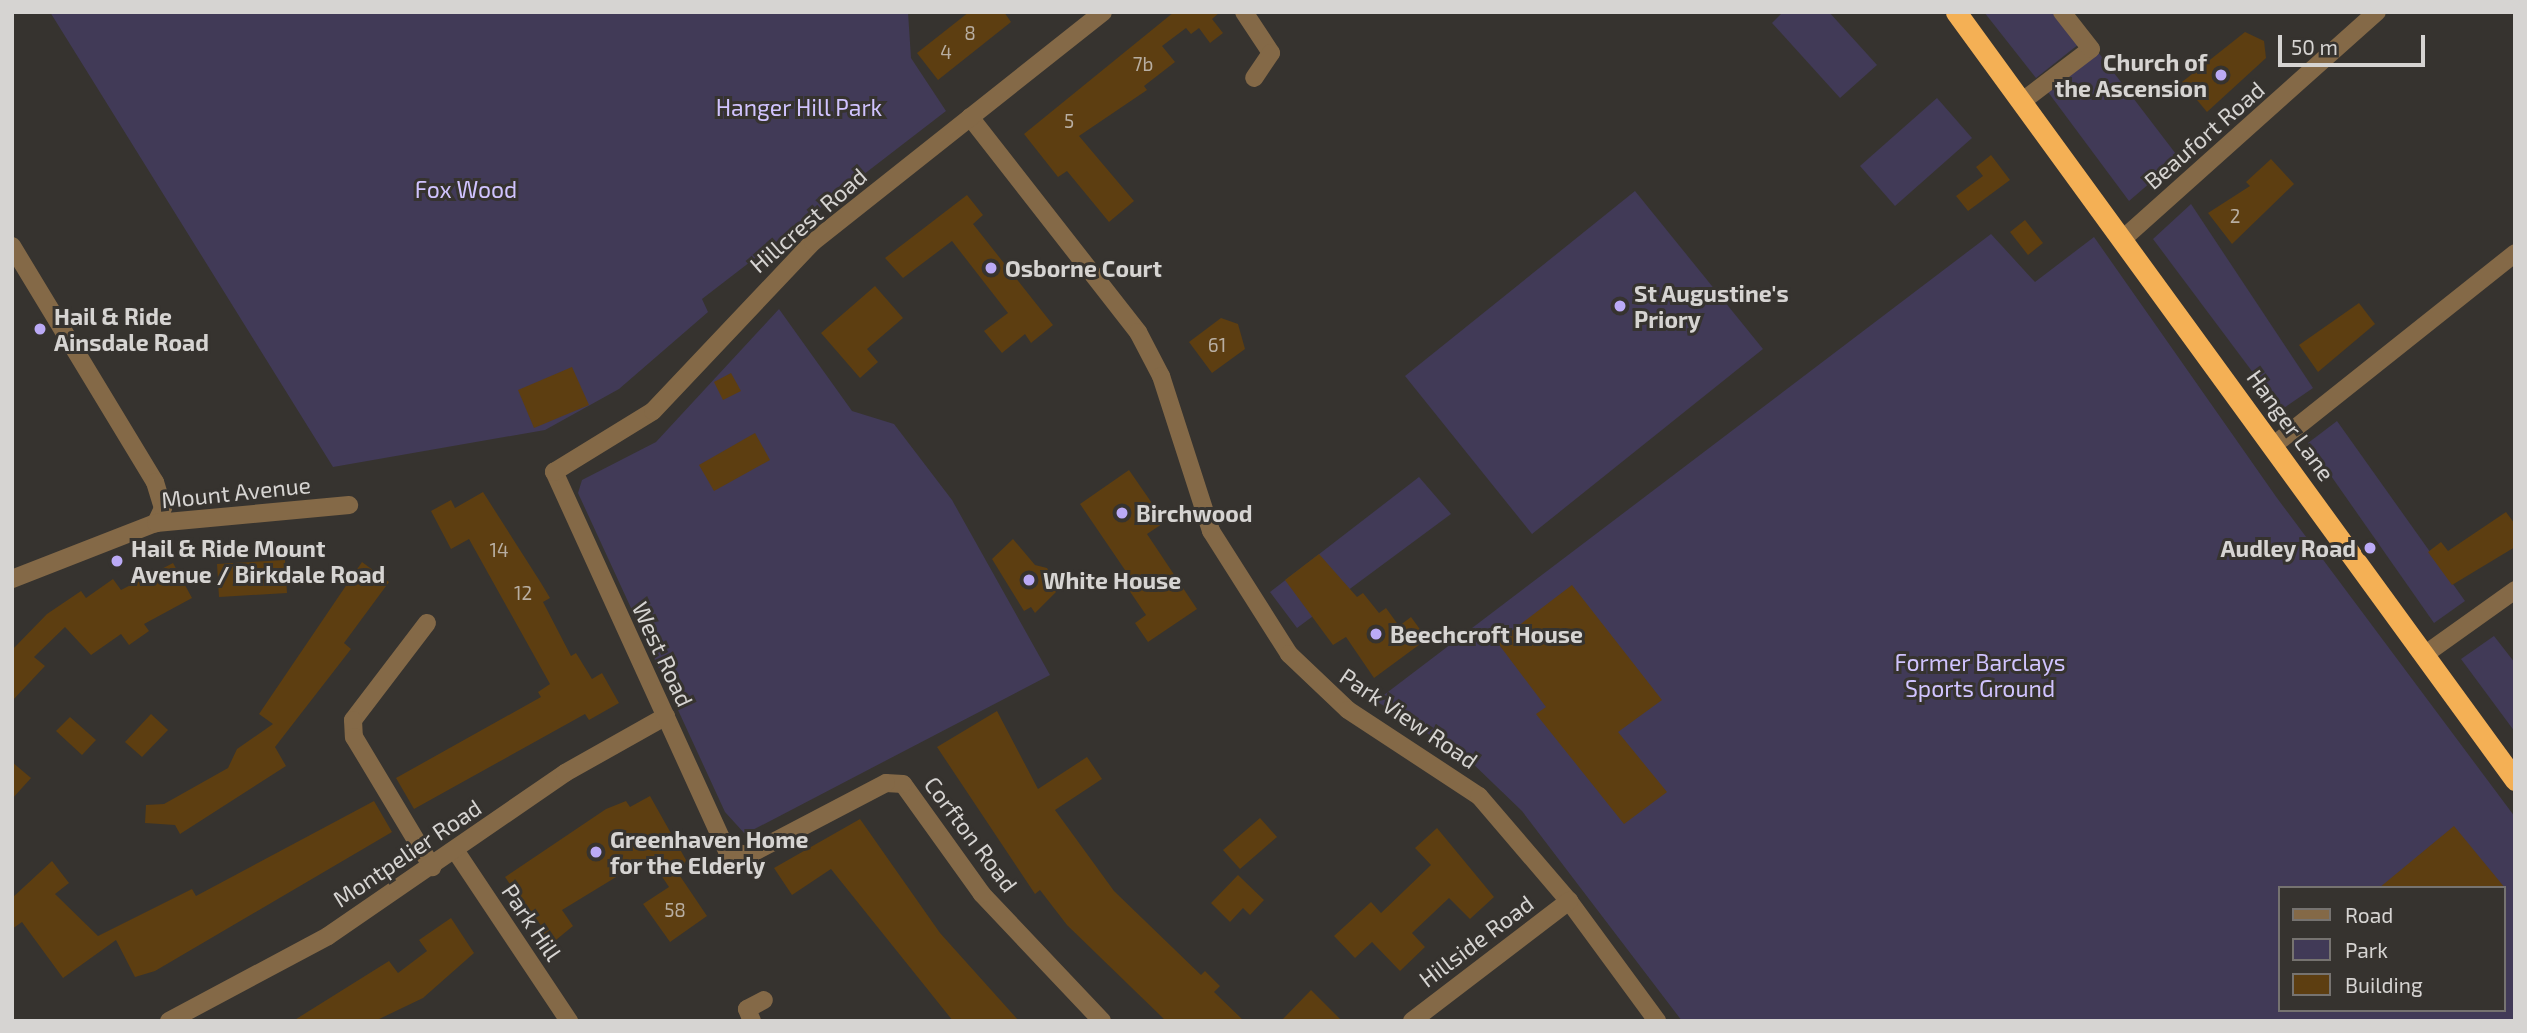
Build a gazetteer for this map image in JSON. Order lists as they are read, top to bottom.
{
  "streets": {
    "highway": ["Hanger Lane"],
    "street": [
      "Beaufort Road",
      "Hillcrest Road",
      "Mount Avenue",
      "West Road",
      "Park View Road",
      "Corfton Road",
      "Montpelier Road",
      "Park Hill",
      "Hillside Road"
    ]
  },
  "crossings": [
    ["Beaufort Road", "Hanger Lane"],
    ["Hillcrest Road", "West Road"],
    ["Hillcrest Road", "Park View Road"],
    ["West Road", "Corfton Road"],
    ["West Road", "Montpelier Road"],
    ["Park View Road", "Hillside Road"],
    ["Montpelier Road", "Park Hill"]
  ],
  "parks": ["Hanger Hill Park", "Fox Wood", "Former Barclays Sports Ground"],
  "places": [
    "Church of the Ascension",
    "Osborne Court",
    "St Augustine's Priory",
    "Hail & Ride Ainsdale Road",
    "Birchwood",
    "Audley Road",
    "Hail & Ride Mount Avenue / Birkdale Road",
    "White House",
    "Beechcroft House",
    "Greenhaven Home for the Elderly"
  ],
  "house_numbers": [
    "8",
    "4",
    "7b",
    "5",
    "2",
    "61",
    "14",
    "12",
    "58"
  ],
  "legend": ["Road", "Park", "Building"],
  "scale_bar": "50 m"
}
